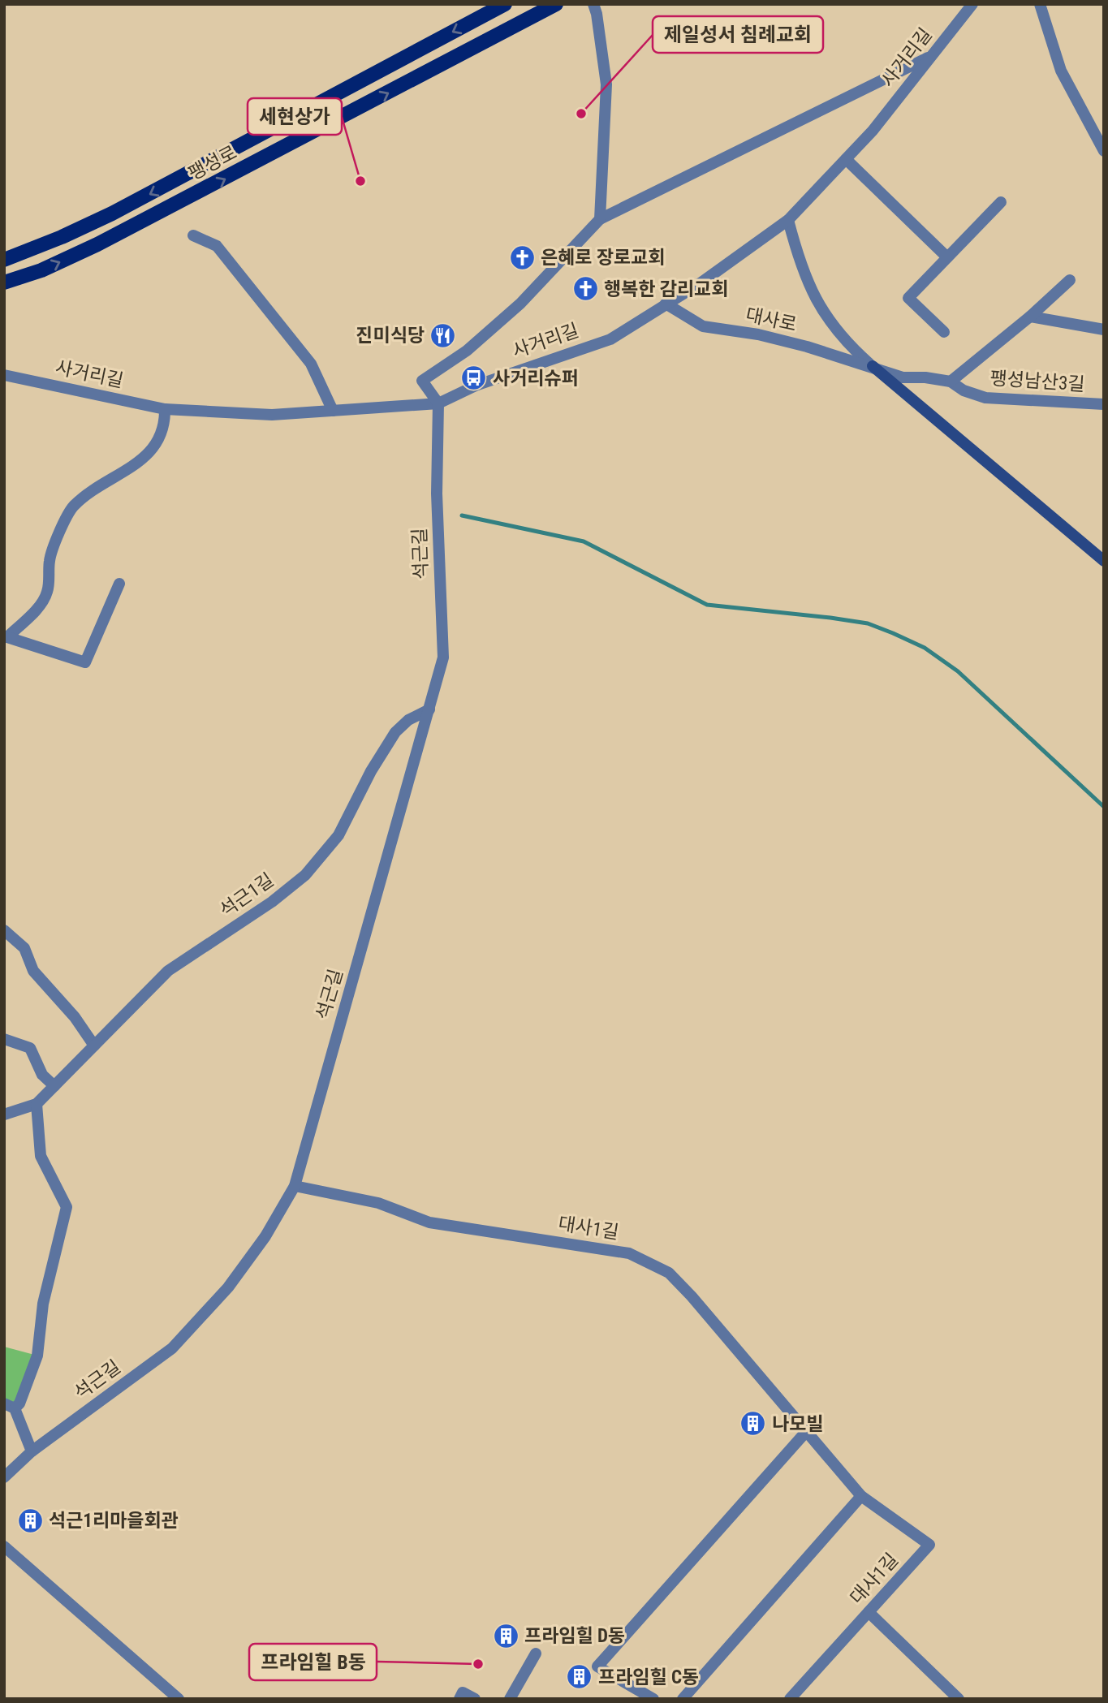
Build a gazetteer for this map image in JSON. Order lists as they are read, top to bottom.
{
  "streets": {
    "main road": ["팽성로"],
    "street": [
      "사거리길",
      "대사로",
      "팽성남산3길",
      "석근길",
      "석근1길",
      "대사1길"
    ]
  },
  "crossings": [
    ["사거리길", "대사로"],
    ["사거리길", "석근길"],
    ["대사로", "팽성남산3길"],
    ["석근길", "석근1길"],
    ["석근길", "대사1길"]
  ],
  "places": {
    "other": ["제일성서 침례교회", "세현상가", "프라임힐 B동"],
    "church": ["은혜로 장로교회", "행복한 감리교회"],
    "restaurant": ["진미식당"],
    "bus stop": ["사거리슈퍼"],
    "building": [
      "나모빌",
      "석근1리마을회관",
      "프라임힐 D동",
      "프라임힐 C동"
    ]
  }
}
